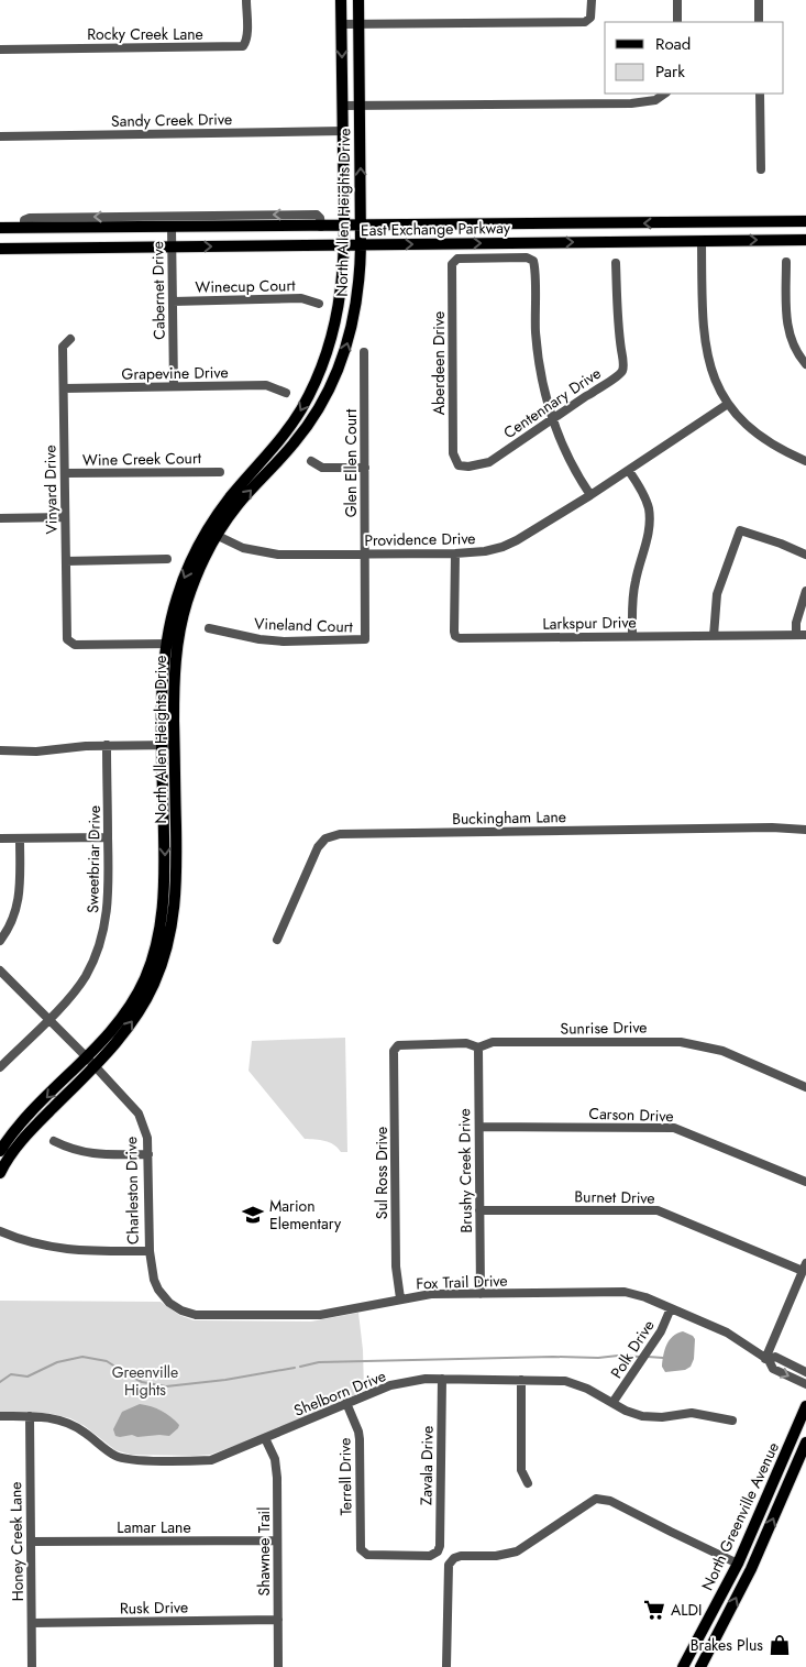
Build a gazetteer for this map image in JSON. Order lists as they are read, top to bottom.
{
  "streets": {
    "main road": ["North Allen Heights Drive", "East Exchange Parkway", "North Greenville Avenue"],
    "street": [
      "Rocky Creek Lane",
      "Sandy Creek Drive",
      "Winecup Court",
      "Cabernet Drive",
      "Aberdeen Drive",
      "Grapevine Drive",
      "Centennary Drive",
      "Wine Creek Court",
      "Glen Ellen Court",
      "Vinyard Drive",
      "Providence Drive",
      "Larkspur Drive",
      "Vineland Court",
      "Buckingham Lane",
      "Sweetbriar Drive",
      "Sunrise Drive",
      "Carson Drive",
      "Brushy Creek Drive",
      "Sul Ross Drive",
      "Charleston Drive",
      "Burnet Drive",
      "Fox Trail Drive",
      "Polk Drive",
      "Shelborn Drive",
      "Zavala Drive",
      "Terrell Drive",
      "Lamar Lane",
      "Honey Creek Lane",
      "Shawnee Trail",
      "Rusk Drive"
    ]
  },
  "crossings": [
    ["Sandy Creek Drive", "North Allen Heights Drive"],
    ["North Allen Heights Drive", "East Exchange Parkway"],
    ["North Allen Heights Drive", "Vinyard Drive"],
    ["North Allen Heights Drive", "Providence Drive"],
    ["North Allen Heights Drive", "Charleston Drive"],
    ["East Exchange Parkway", "Cabernet Drive"],
    ["Winecup Court", "Cabernet Drive"],
    ["Cabernet Drive", "Grapevine Drive"],
    ["Aberdeen Drive", "Centennary Drive"],
    ["Grapevine Drive", "Vinyard Drive"],
    ["Wine Creek Court", "Vinyard Drive"],
    ["Glen Ellen Court", "Providence Drive"],
    ["Glen Ellen Court", "Vineland Court"],
    ["Providence Drive", "Larkspur Drive"],
    ["Sweetbriar Drive", "Charleston Drive"],
    ["Sunrise Drive", "Brushy Creek Drive"],
    ["Sunrise Drive", "Sul Ross Drive"],
    ["Carson Drive", "Brushy Creek Drive"],
    ["Brushy Creek Drive", "Burnet Drive"],
    ["Brushy Creek Drive", "Fox Trail Drive"],
    ["Sul Ross Drive", "Fox Trail Drive"],
    ["Charleston Drive", "Fox Trail Drive"],
    ["Fox Trail Drive", "Polk Drive"],
    ["Polk Drive", "Shelborn Drive"],
    ["Shelborn Drive", "Zavala Drive"],
    ["Shelborn Drive", "Terrell Drive"],
    ["Shelborn Drive", "Honey Creek Lane"],
    ["Shelborn Drive", "Shawnee Trail"],
    ["Zavala Drive", "Terrell Drive"],
    ["Lamar Lane", "Honey Creek Lane"],
    ["Lamar Lane", "Shawnee Trail"],
    ["Honey Creek Lane", "Rusk Drive"],
    ["Shawnee Trail", "Rusk Drive"]
  ],
  "parks": ["Greenville Hights"],
  "places": {
    "school or university": ["Marion Elementary"],
    "supermarket": ["ALDI"],
    "shop": ["Brakes Plus"]
  },
  "legend": ["Road", "Park"]
}
